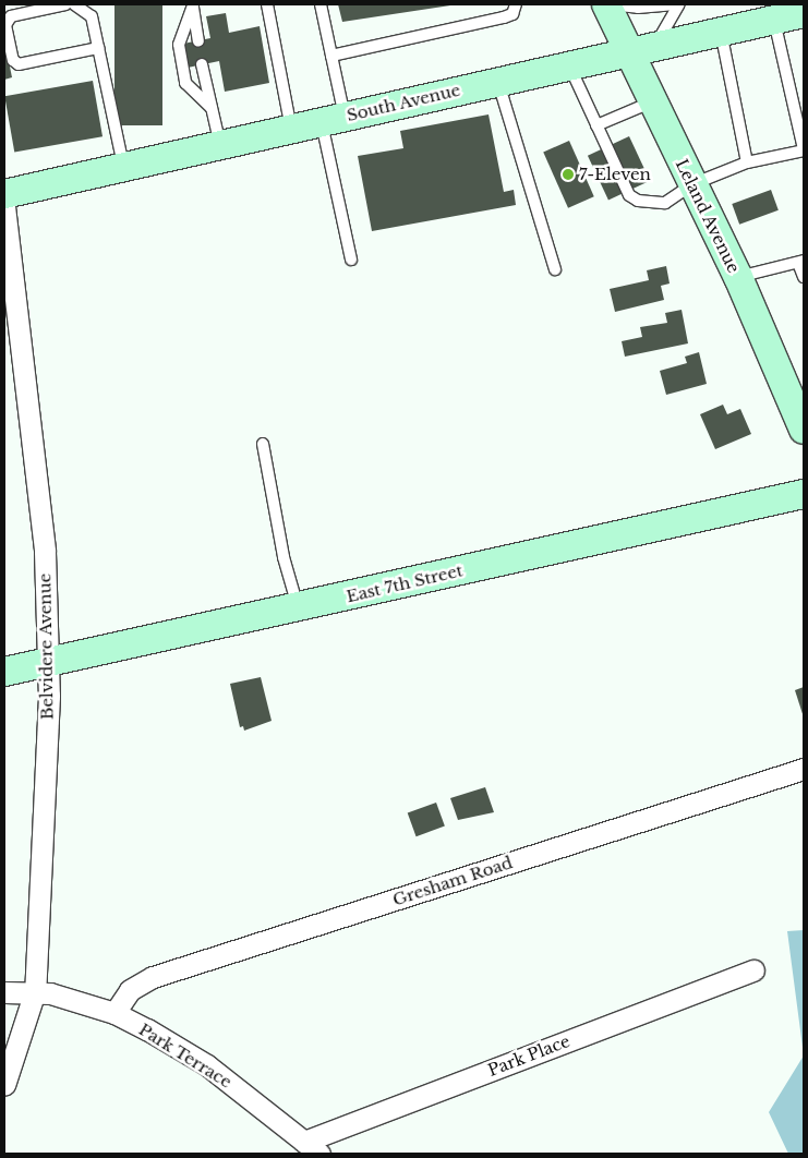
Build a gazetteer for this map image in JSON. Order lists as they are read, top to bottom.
{
  "streets": {
    "street": [
      "South Avenue",
      "Leland Avenue",
      "East 7th Street",
      "Belvidere Avenue",
      "Gresham Road",
      "Park Terrace",
      "Park Place"
    ]
  },
  "crossings": [
    ["South Avenue", "Leland Avenue"],
    ["East 7th Street", "Belvidere Avenue"],
    ["Belvidere Avenue", "Park Terrace"],
    ["Gresham Road", "Park Terrace"],
    ["Park Terrace", "Park Place"]
  ],
  "places": ["7-Eleven"]
}
